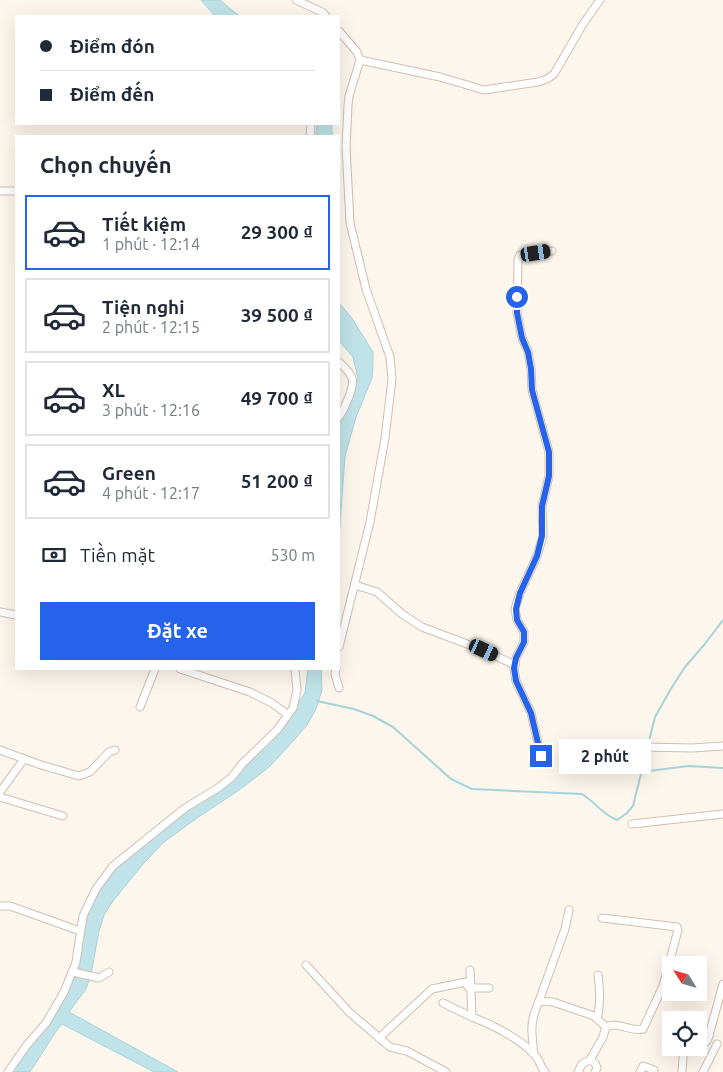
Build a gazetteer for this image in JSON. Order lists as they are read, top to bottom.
{
  "north": "top left",
  "page": {
    "banner": ["Điểm đón", "Điểm đến"],
    "heading": "Chọn chuyến",
    "list": [
      {
        "name": "Tiết kiệm",
        "note": "1 phút · 12:14",
        "value": "29 300 ₫"
      },
      {
        "name": "Tiện nghi",
        "note": "2 phút · 12:15",
        "value": "39 500 ₫"
      },
      {
        "name": "XL",
        "note": "3 phút · 12:16",
        "value": "49 700 ₫"
      },
      {
        "name": "Green",
        "note": "4 phút · 12:17",
        "value": "51 200 ₫"
      }
    ],
    "pay": ["Tiền mặt", "530 m"],
    "buttons": "Đặt xe",
    "bubble": "2 phút"
  }
}
